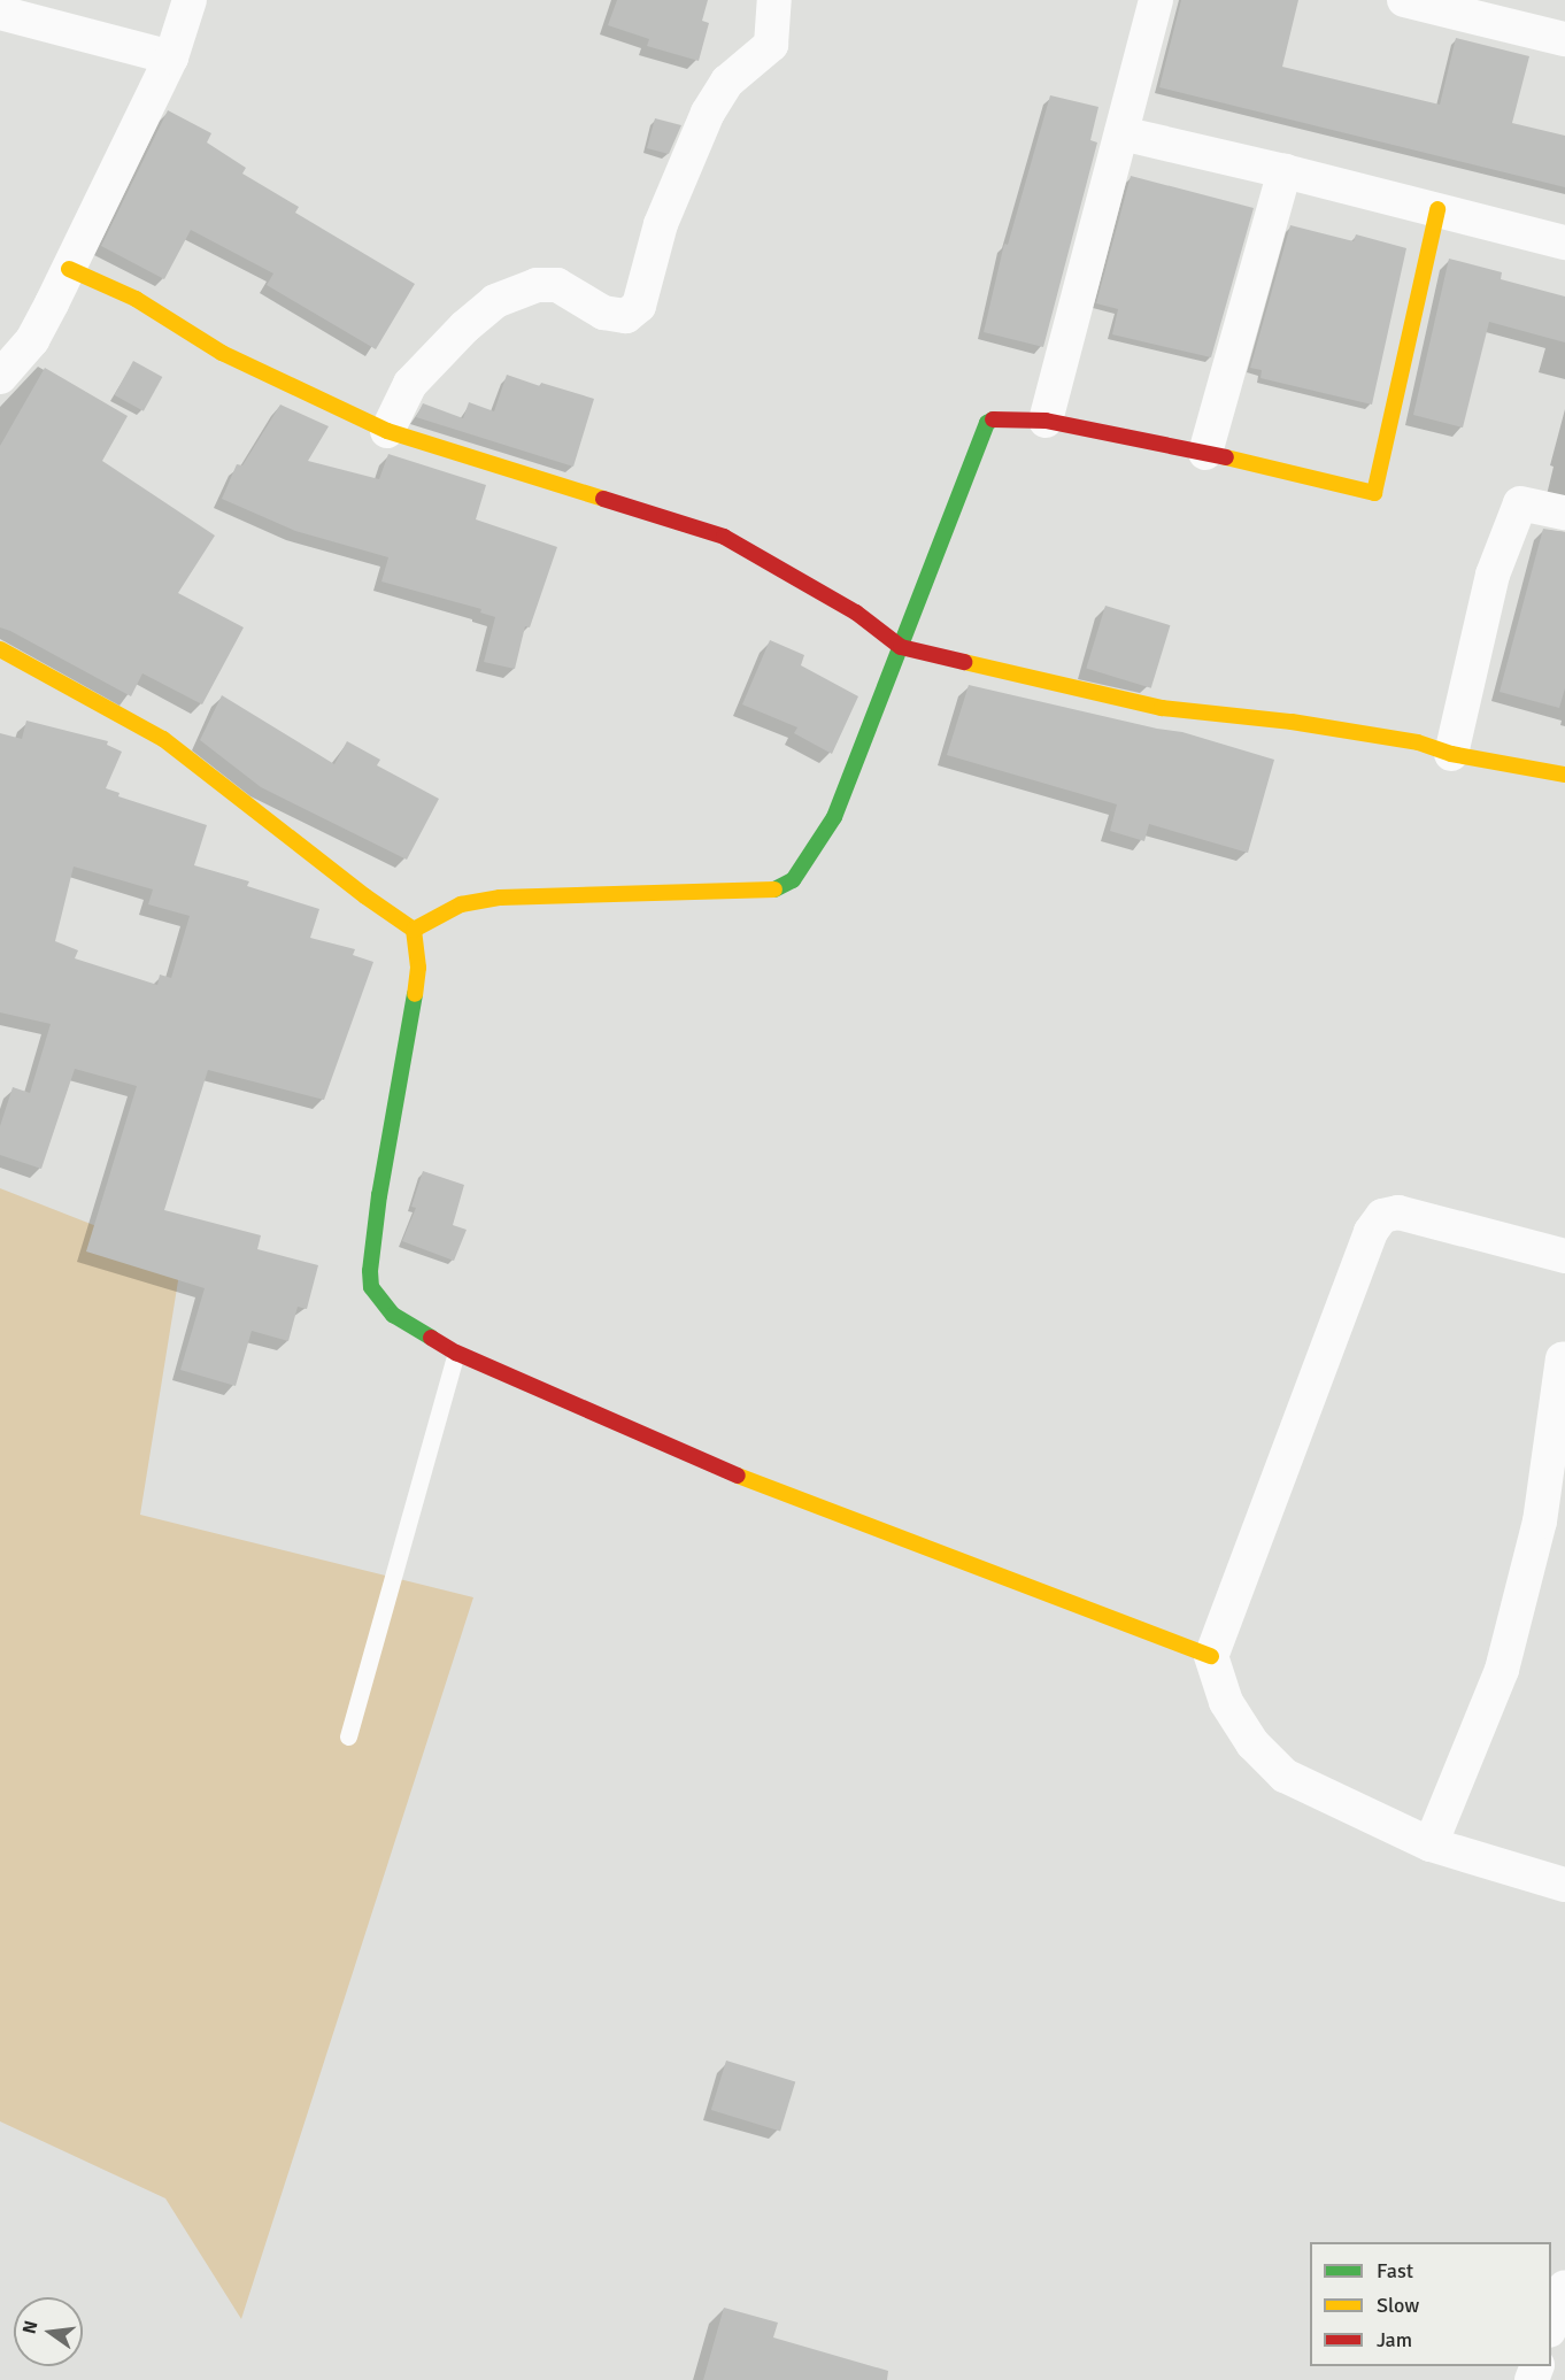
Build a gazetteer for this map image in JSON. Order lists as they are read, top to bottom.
{
  "legend": ["Fast", "Slow", "Jam"],
  "north": "left"
}
